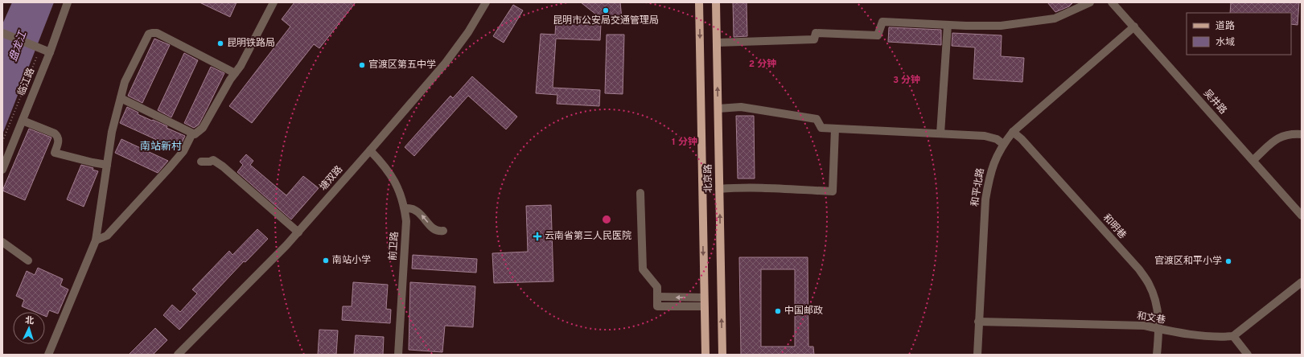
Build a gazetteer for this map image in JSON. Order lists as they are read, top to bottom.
{
  "streets": {
    "main road": ["北京路"],
    "street": [
      "临江路",
      "吴井路",
      "塘双路",
      "和平北路",
      "和明巷",
      "前卫路",
      "和文巷"
    ]
  },
  "crossings": [
    ["吴井路", "和平北路"],
    ["塘双路", "前卫路"],
    ["和平北路", "和明巷"],
    ["和平北路", "和文巷"],
    ["和明巷", "和文巷"]
  ],
  "districts": ["南站新村"],
  "water": ["盘龙江"],
  "places": {
    "other": [
      "昆明市公安局交通管理局",
      "昆明铁路局",
      "官渡区第五中学",
      "南站小学",
      "官渡区和平小学",
      "中国邮政"
    ],
    "health": ["云南省第三人民医院"]
  },
  "legend": ["道路", "水域"],
  "north": "top",
  "rings": ["2 分钟", "3 分钟", "1 分钟"]
}
